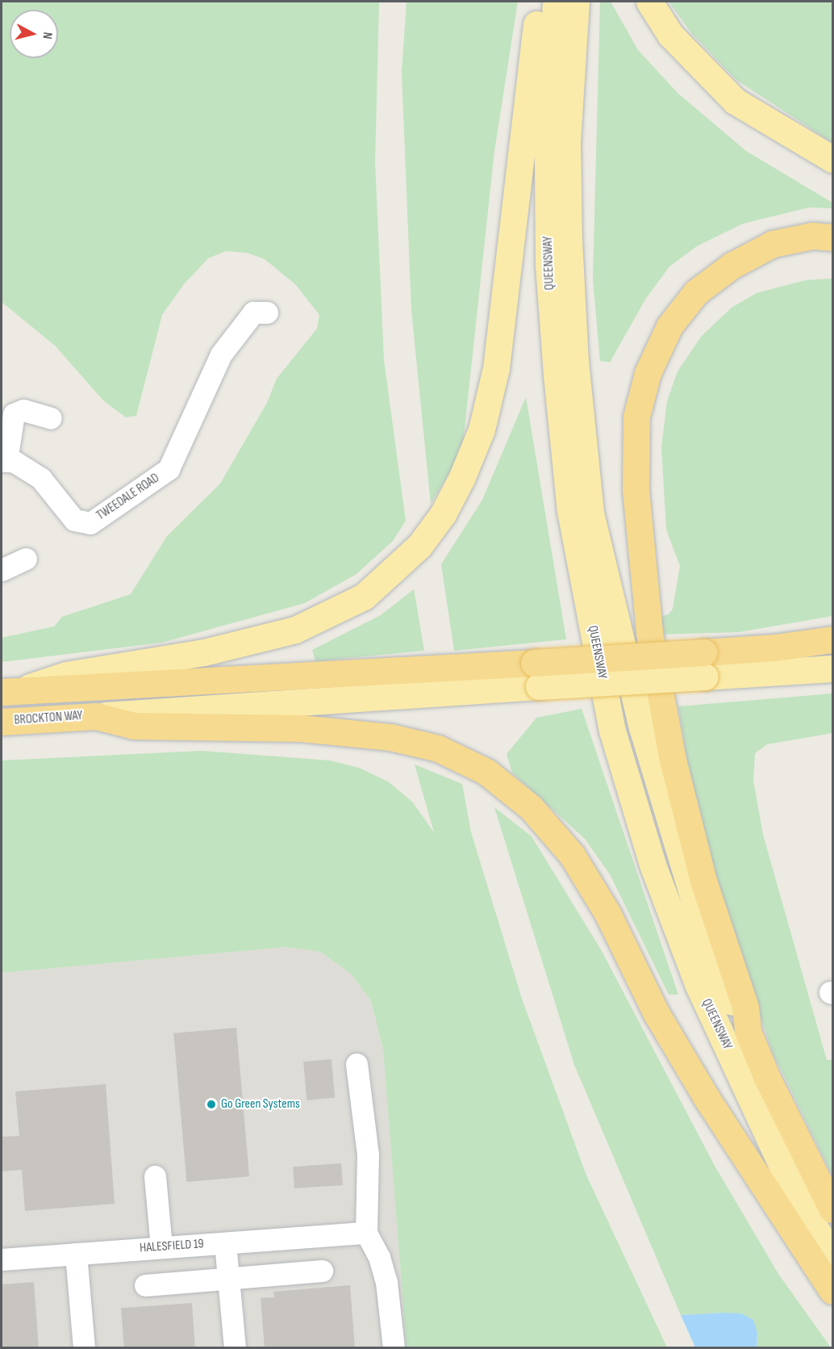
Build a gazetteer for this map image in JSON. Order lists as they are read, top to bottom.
{
  "streets": {
    "highway": ["QUEENSWAY", "BROCKTON WAY"],
    "street": ["TWEEDALE ROAD", "HALESFIELD 19"]
  },
  "places": ["Go Green Systems"],
  "north": "right"
}
